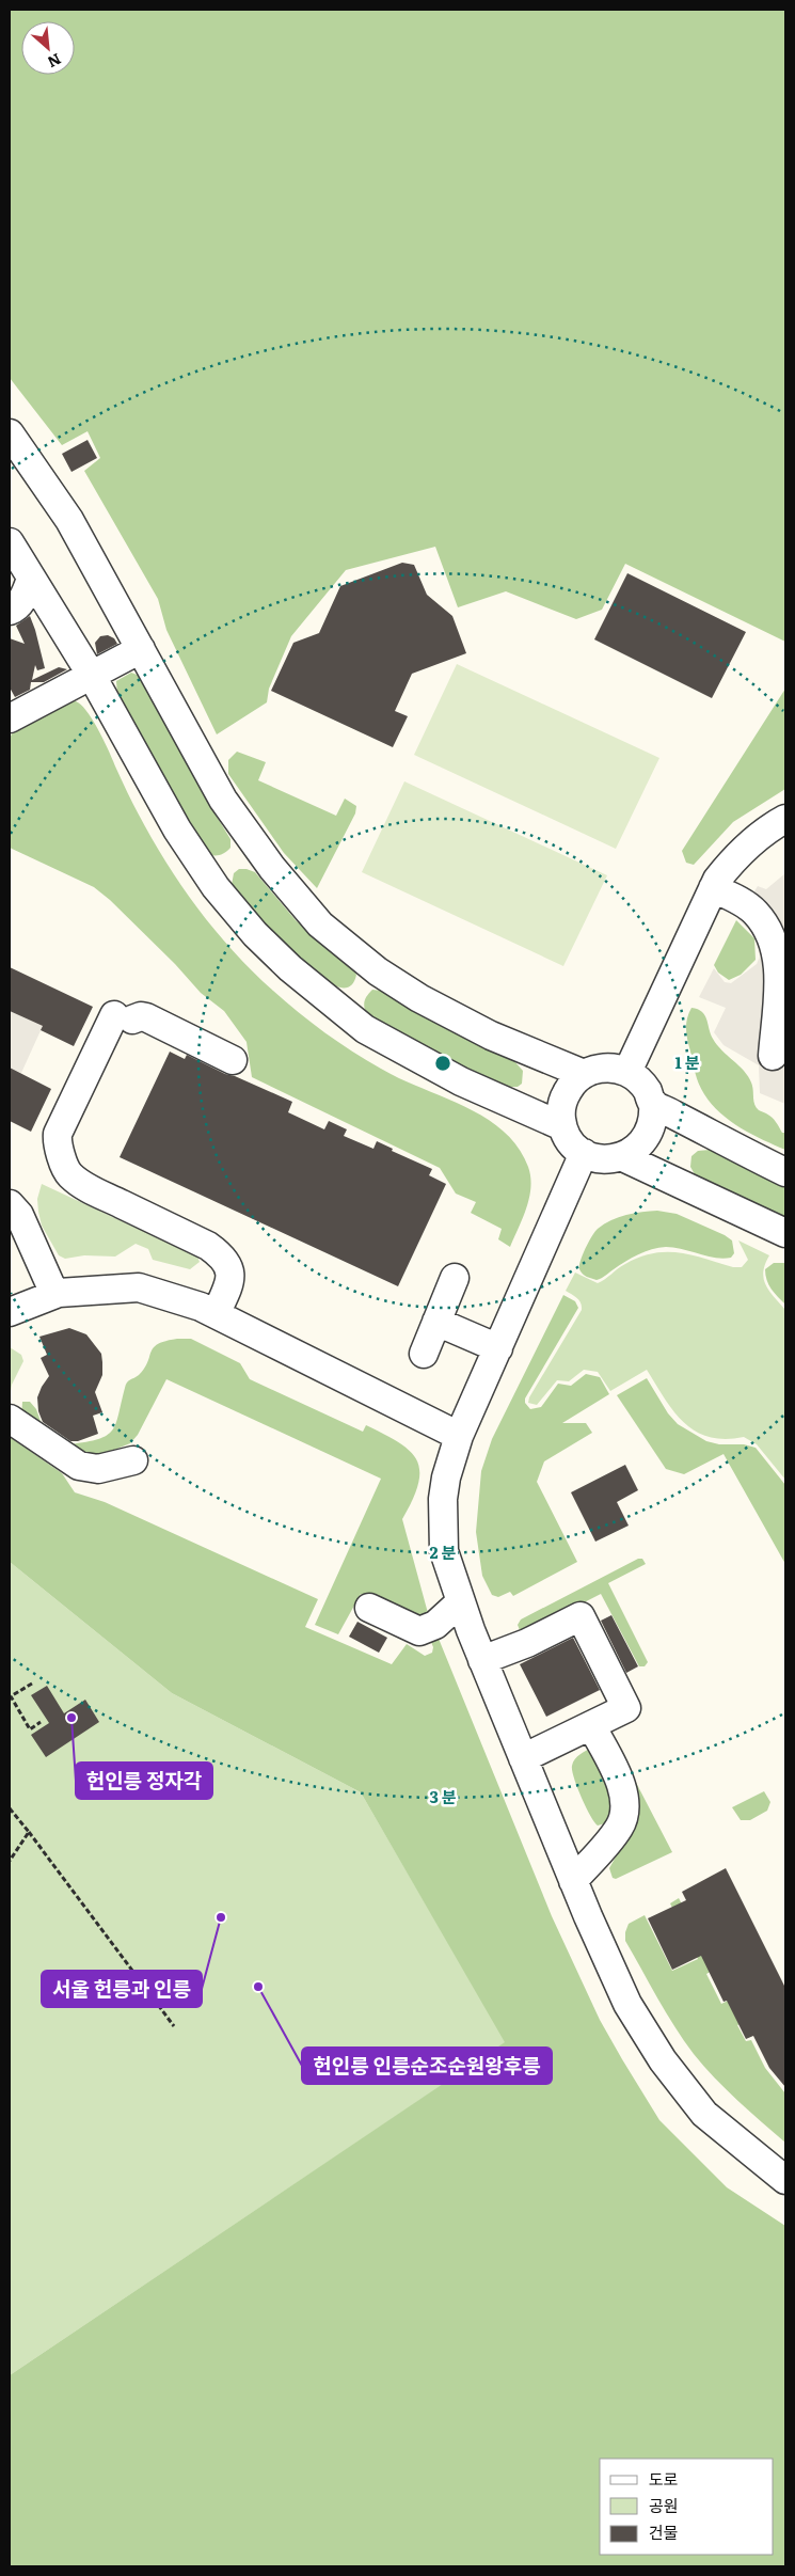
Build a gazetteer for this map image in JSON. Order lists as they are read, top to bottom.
{
  "places": ["헌인릉 정자각", "서울 헌릉과 인릉", "헌인릉 인릉순조순원왕후릉"],
  "legend": ["도로", "공원", "건물"],
  "north": "bottom right",
  "rings": ["1 분", "2 분", "3 분"]
}
